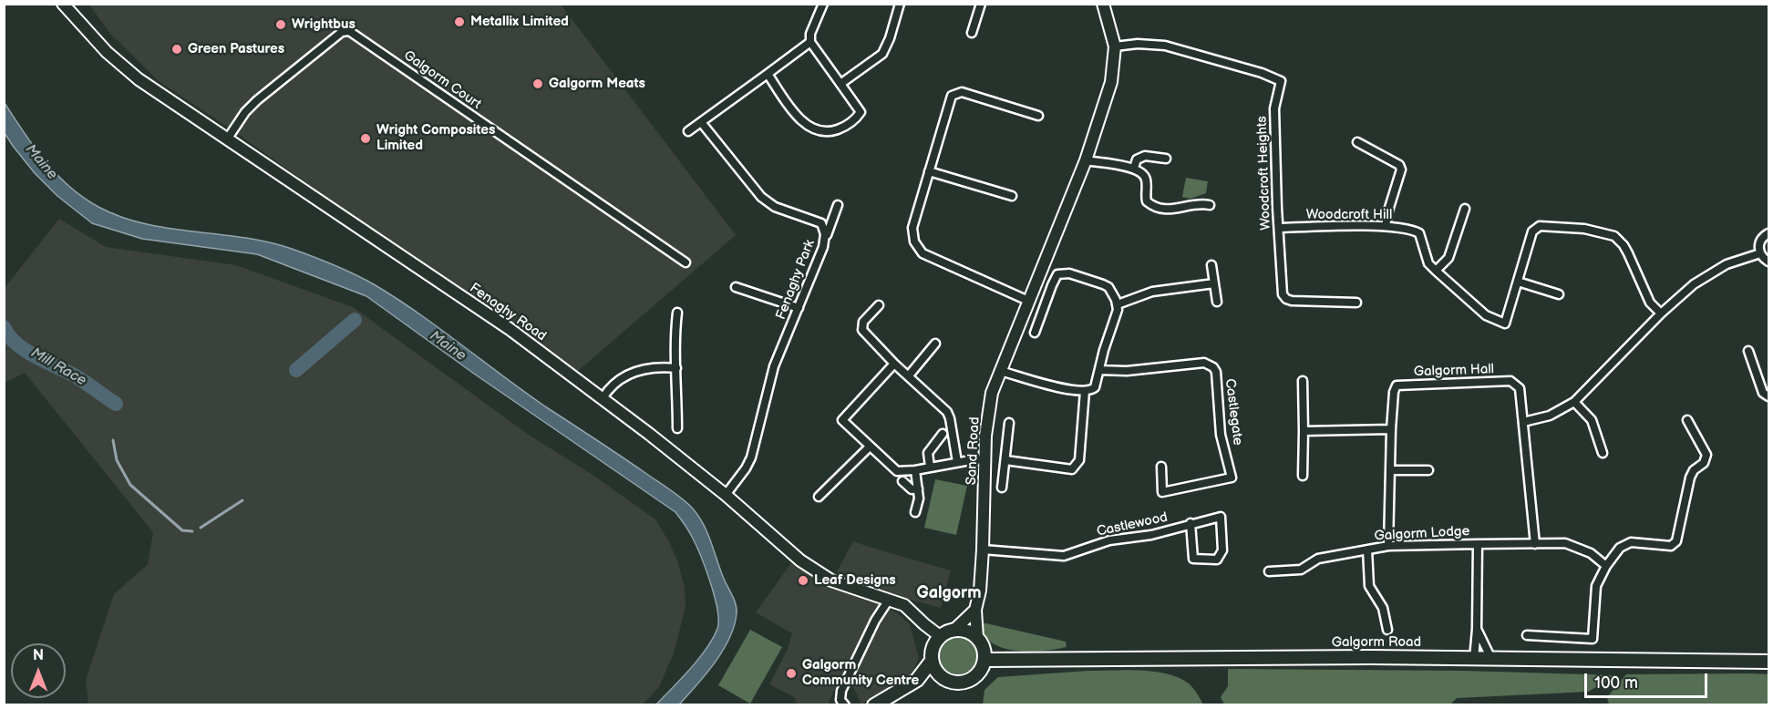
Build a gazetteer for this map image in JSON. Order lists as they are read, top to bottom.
{
  "streets": {
    "main road": ["Galgorm Road"],
    "street": [
      "Galgorm Court",
      "Woodcroft Heights",
      "Woodcroft Hill",
      "Fenaghy Park",
      "Fenaghy Road",
      "Galgorm Hall",
      "Castlegate",
      "Sand Road",
      "Castlewood",
      "Galgorm Lodge"
    ]
  },
  "crossings": [
    ["Galgorm Court", "Fenaghy Road"],
    ["Woodcroft Heights", "Woodcroft Hill"],
    ["Woodcroft Heights", "Sand Road"],
    ["Fenaghy Park", "Fenaghy Road"],
    ["Fenaghy Road", "Sand Road"],
    ["Fenaghy Road", "Galgorm Road"],
    ["Galgorm Hall", "Galgorm Lodge"],
    ["Sand Road", "Castlewood"],
    ["Sand Road", "Galgorm Road"],
    ["Galgorm Lodge", "Galgorm Road"]
  ],
  "districts": ["Galgorm"],
  "water": ["Maine", "Mill Race"],
  "places": [
    "Metallix Limited",
    "Wrightbus",
    "Green Pastures",
    "Galgorm Meats",
    "Wright Composites Limited",
    "Leaf Designs",
    "Galgorm Community Centre"
  ],
  "scale_bar": "100 m",
  "north": "top"
}
